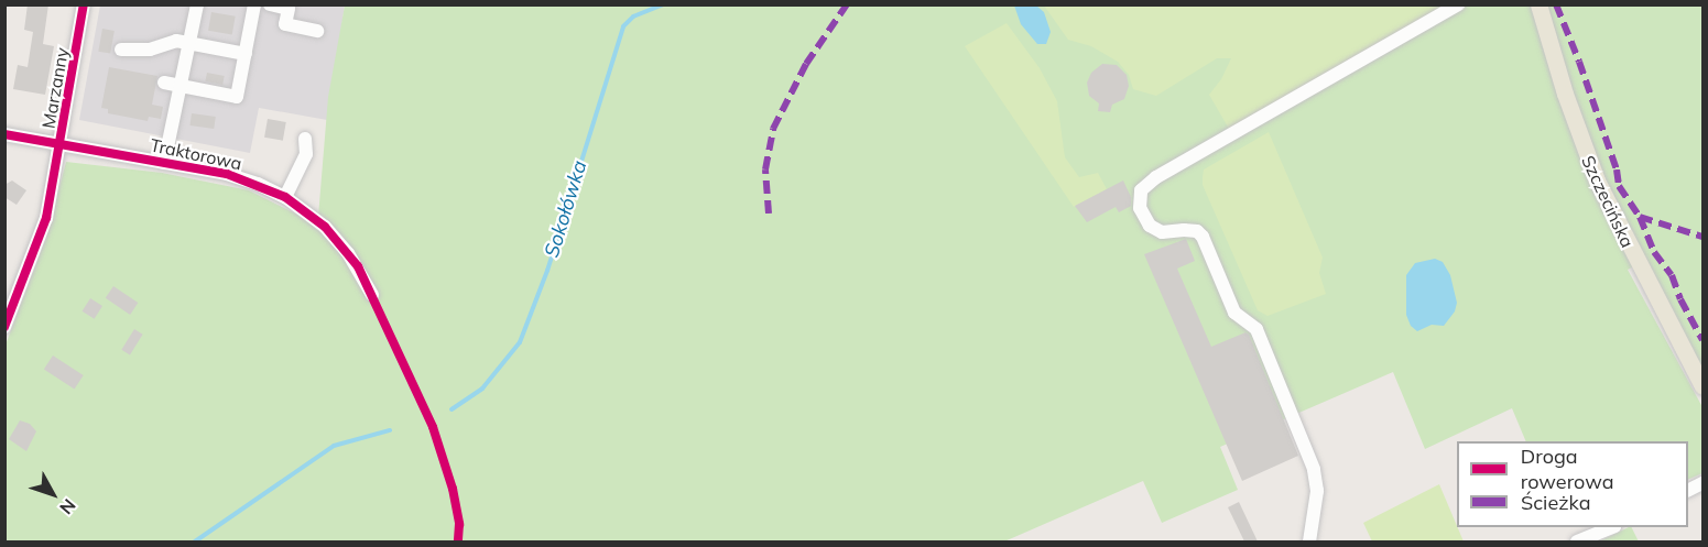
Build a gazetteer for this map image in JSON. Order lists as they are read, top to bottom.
{
  "streets": {
    "main road": ["Szczecińska"],
    "street": ["Marzanny", "Traktorowa"]
  },
  "crossings": [
    ["Marzanny", "Traktorowa"]
  ],
  "water": ["Sokołówka"],
  "legend": ["Droga rowerowa", "Ścieżka"],
  "north": "bottom right"
}
